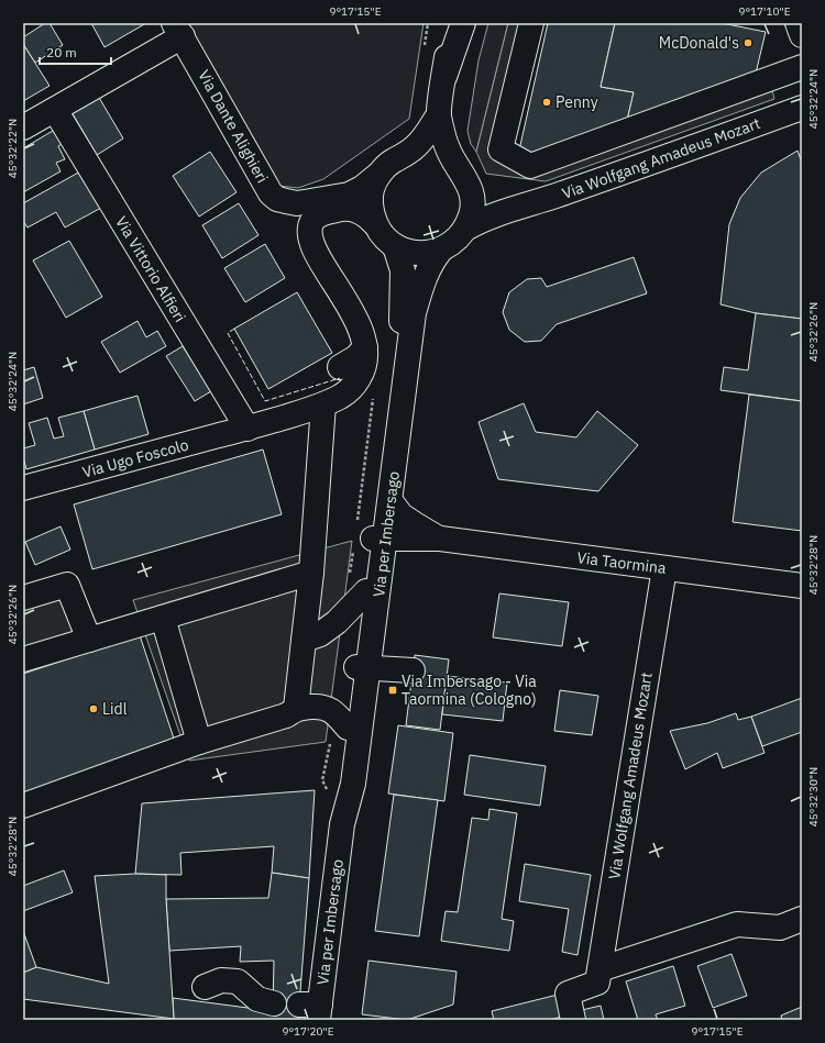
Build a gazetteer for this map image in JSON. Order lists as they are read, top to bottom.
{
  "streets": {
    "main road": [
      "Via Dante Alighieri",
      "Via Wolfgang Amadeus Mozart",
      "Via Vittorio Alfieri",
      "Via Ugo Foscolo",
      "Via per Imbersago",
      "Via Taormina"
    ]
  },
  "crossings": [
    ["Via Dante Alighieri", "Via Wolfgang Amadeus Mozart"],
    ["Via Dante Alighieri", "Via per Imbersago"],
    ["Via Wolfgang Amadeus Mozart", "Via per Imbersago"],
    ["Via Wolfgang Amadeus Mozart", "Via Taormina"],
    ["Via Vittorio Alfieri", "Via Ugo Foscolo"],
    ["Via per Imbersago", "Via Taormina"]
  ],
  "places": {
    "other": ["McDonald's", "Penny", "Lidl"],
    "transit": ["Via Imbersago - Via Taormina (Cologno)"]
  },
  "scale_bar": "20 m",
  "coordinates": [
    "9°17'15\"E",
    "9°17'10\"E",
    "45°32'24\"N",
    "45°32'22\"N",
    "45°32'26\"N",
    "45°32'28\"N",
    "45°32'30\"N",
    "9°17'20\"E"
  ]
}
